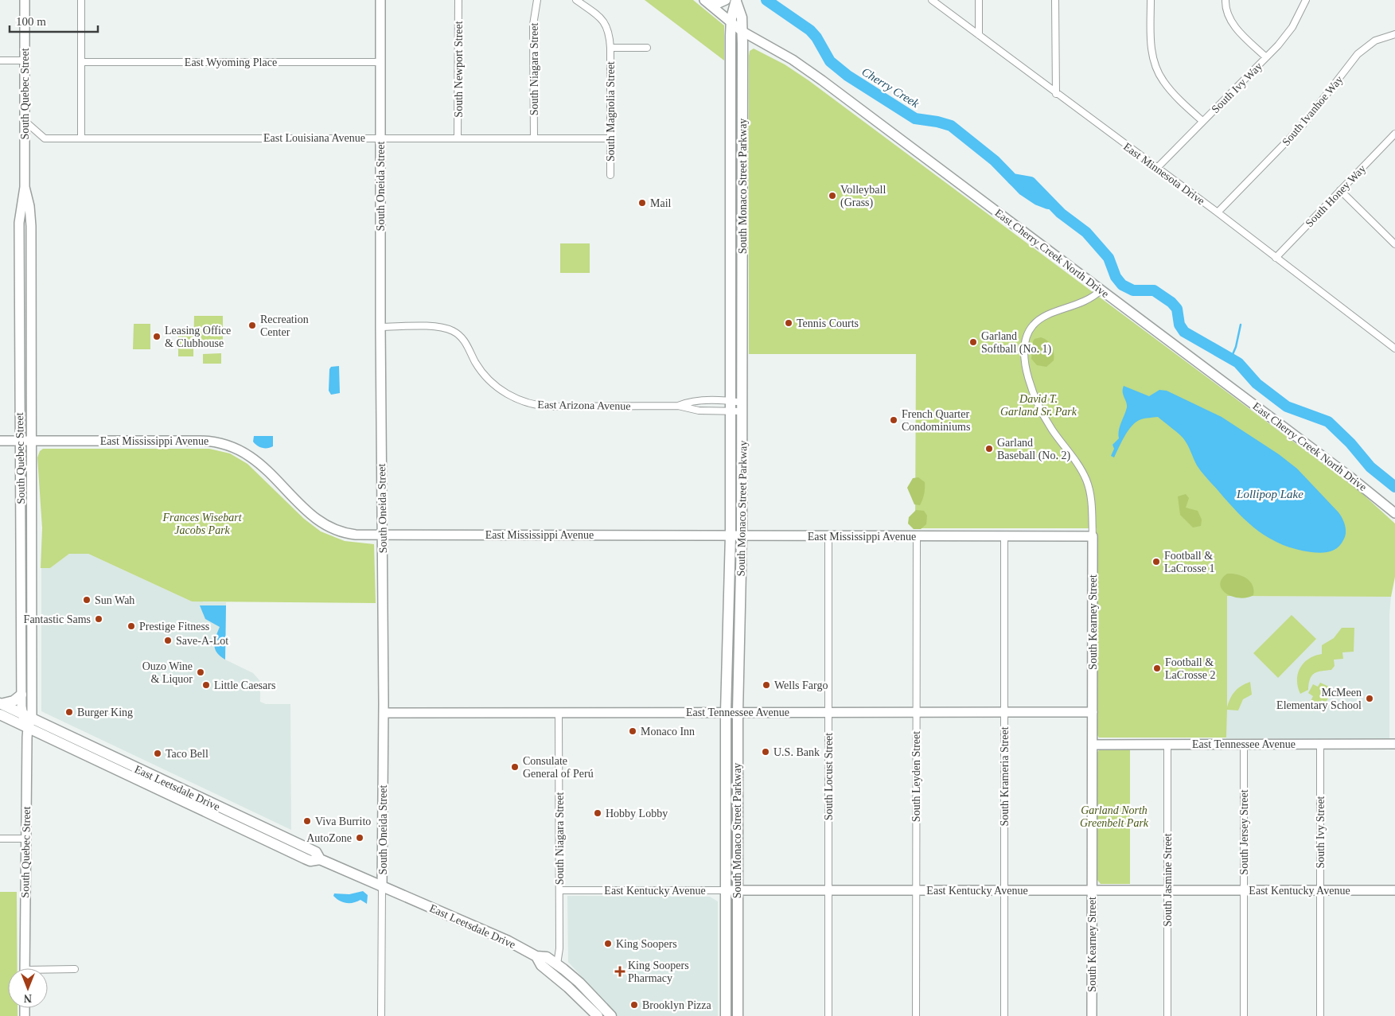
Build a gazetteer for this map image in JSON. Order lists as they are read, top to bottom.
{
  "streets": {
    "main road": ["South Monaco Street Parkway", "East Leetsdale Drive"],
    "street": [
      "East Wyoming Place",
      "South Newport Street",
      "South Niagara Street",
      "South Ivy Way",
      "South Quebec Street",
      "South Ivanhoe Way",
      "South Magnolia Street",
      "East Louisiana Avenue",
      "East Minnesota Drive",
      "South Oneida Street",
      "South Honey Way",
      "East Cherry Creek North Drive",
      "East Arizona Avenue",
      "East Mississippi Avenue",
      "South Kearney Street",
      "East Tennessee Avenue",
      "South Locust Street",
      "South Leyden Street",
      "South Krameria Street",
      "South Jersey Street",
      "South Ivy Street",
      "South Jasmine Street",
      "East Kentucky Avenue"
    ]
  },
  "crossings": [
    ["East Wyoming Place", "South Oneida Street"],
    ["South Newport Street", "East Louisiana Avenue"],
    ["South Niagara Street", "East Louisiana Avenue"],
    ["South Niagara Street", "East Tennessee Avenue"],
    ["South Niagara Street", "East Leetsdale Drive"],
    ["South Niagara Street", "East Kentucky Avenue"],
    ["South Ivy Way", "East Minnesota Drive"],
    ["South Quebec Street", "East Louisiana Avenue"],
    ["South Quebec Street", "East Mississippi Avenue"],
    ["South Quebec Street", "East Leetsdale Drive"],
    ["South Ivanhoe Way", "East Minnesota Drive"],
    ["South Magnolia Street", "East Louisiana Avenue"],
    ["East Louisiana Avenue", "South Oneida Street"],
    ["East Minnesota Drive", "South Honey Way"],
    ["South Oneida Street", "East Arizona Avenue"],
    ["South Oneida Street", "East Mississippi Avenue"],
    ["South Oneida Street", "East Tennessee Avenue"],
    ["South Oneida Street", "East Leetsdale Drive"],
    ["South Monaco Street Parkway", "East Cherry Creek North Drive"],
    ["South Monaco Street Parkway", "East Arizona Avenue"],
    ["South Monaco Street Parkway", "East Mississippi Avenue"],
    ["South Monaco Street Parkway", "East Tennessee Avenue"],
    ["South Monaco Street Parkway", "East Kentucky Avenue"],
    ["East Cherry Creek North Drive", "South Kearney Street"],
    ["East Mississippi Avenue", "South Kearney Street"],
    ["East Mississippi Avenue", "South Locust Street"],
    ["East Mississippi Avenue", "South Leyden Street"],
    ["East Mississippi Avenue", "South Krameria Street"],
    ["South Kearney Street", "East Tennessee Avenue"],
    ["South Kearney Street", "East Kentucky Avenue"],
    ["East Tennessee Avenue", "South Locust Street"],
    ["East Tennessee Avenue", "South Leyden Street"],
    ["East Tennessee Avenue", "South Krameria Street"],
    ["East Tennessee Avenue", "South Jersey Street"],
    ["East Tennessee Avenue", "South Ivy Street"],
    ["East Tennessee Avenue", "South Jasmine Street"],
    ["South Locust Street", "East Kentucky Avenue"],
    ["South Leyden Street", "East Kentucky Avenue"],
    ["South Krameria Street", "East Kentucky Avenue"],
    ["South Jersey Street", "East Kentucky Avenue"],
    ["South Ivy Street", "East Kentucky Avenue"],
    ["South Jasmine Street", "East Kentucky Avenue"]
  ],
  "water": ["Cherry Creek", "Lollipop Lake"],
  "parks": ["David T. Garland Sr. Park", "Frances Wisebart Jacobs Park", "Garland North Greenbelt Park"],
  "places": {
    "other": [
      "Volleyball (Grass)",
      "Mail",
      "Tennis Courts",
      "Recreation Center",
      "Leasing Office & Clubhouse",
      "Garland Softball (No. 1)",
      "French Quarter Condominiums",
      "Garland Baseball (No. 2)",
      "Football & LaCrosse 1",
      "Sun Wah",
      "Fantastic Sams",
      "Prestige Fitness",
      "Save-A-Lot",
      "Football & LaCrosse 2",
      "Ouzo Wine & Liquor",
      "Little Caesars",
      "Wells Fargo",
      "McMeen Elementary School",
      "Burger King",
      "Monaco Inn",
      "U.S. Bank",
      "Taco Bell",
      "Consulate General of Perú",
      "Hobby Lobby",
      "Viva Burrito",
      "AutoZone",
      "King Soopers",
      "Brooklyn Pizza"
    ],
    "health": ["King Soopers Pharmacy"]
  },
  "scale_bar": "100 m",
  "north": "bottom"
}
